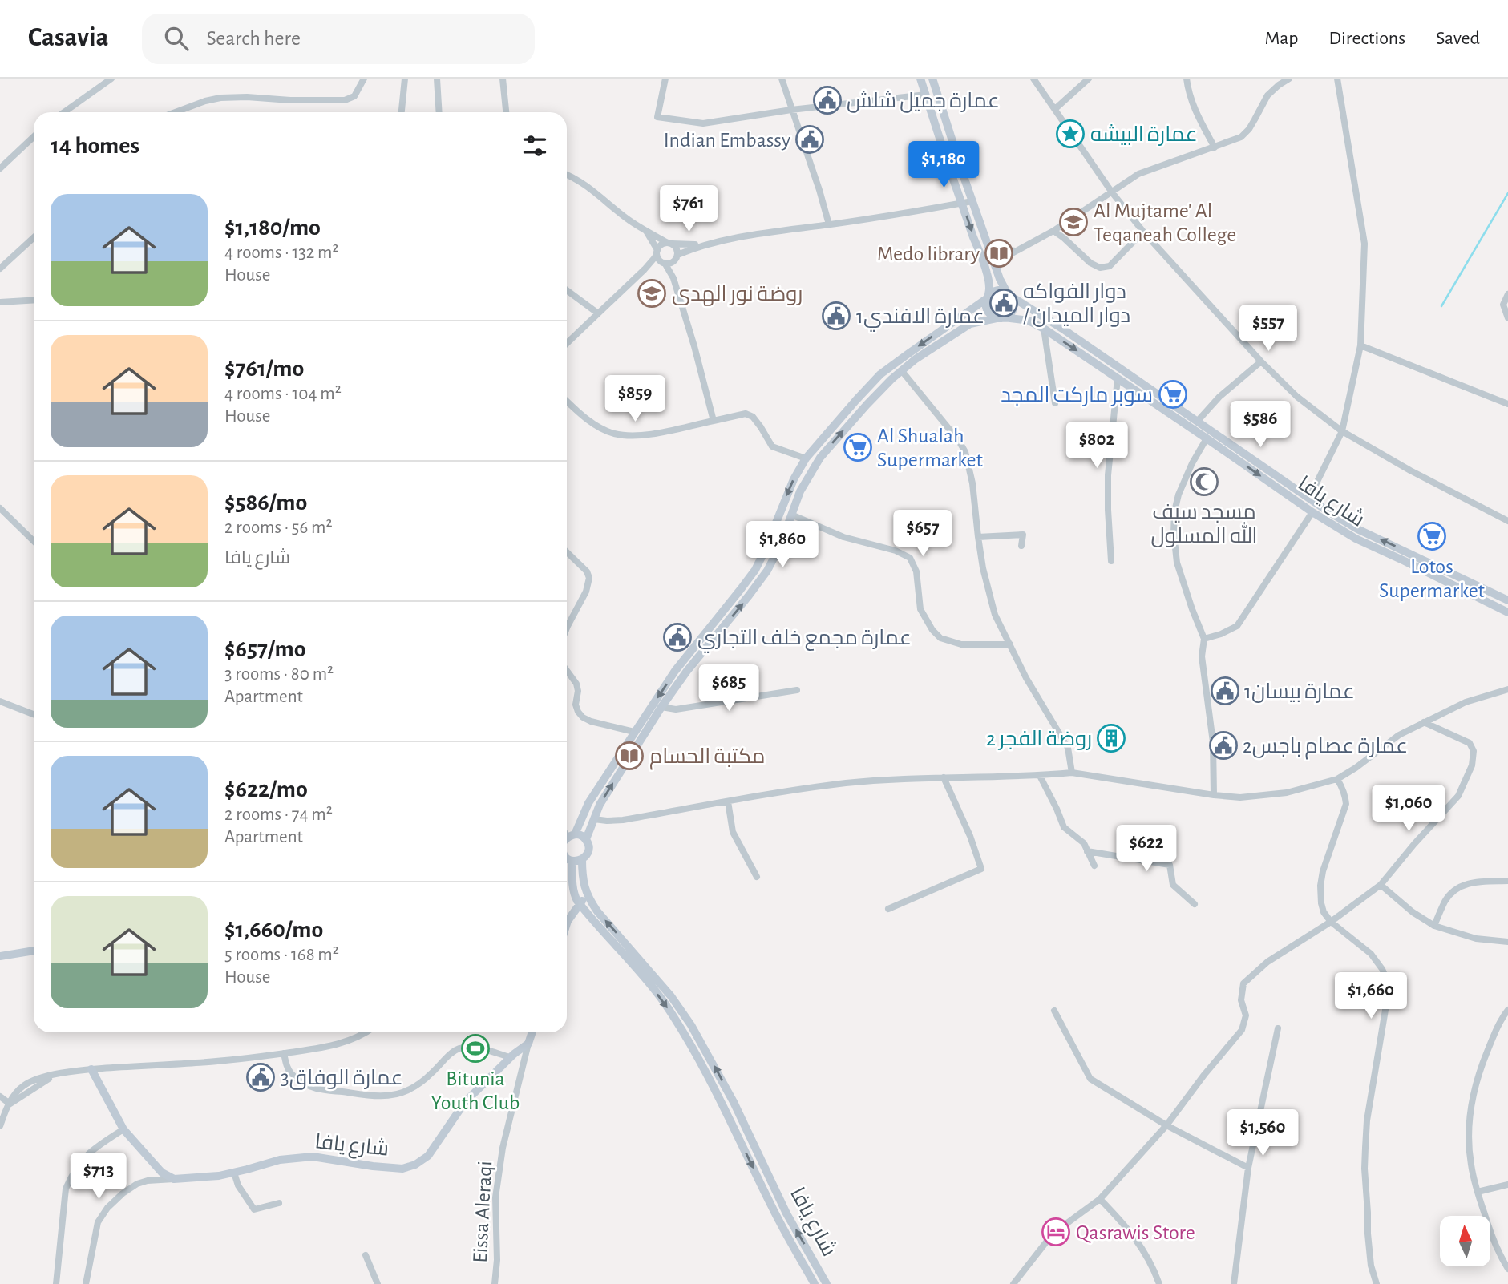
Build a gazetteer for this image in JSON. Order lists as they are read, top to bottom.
{
  "streets": {
    "main road": ["شارع يافا"],
    "street": ["Eissa Aleraqi"]
  },
  "crossings": [
    ["شارع يافا", "Eissa Aleraqi"]
  ],
  "places": {
    "public building": [
      "عمارة جميل شلش",
      "Indian Embassy",
      "دوار الفواكه / دوار الميدان",
      "عمارة الافندي1",
      "عمارة مجمع خلف التجاري",
      "عمارة بيسان1",
      "عمارة عصام باجس2",
      "عمارة الوفاق3"
    ],
    "place": ["عمارة البيشه"],
    "school or university": ["Al Mujtame' Al Teqaneah College", "روضة نور الهدى"],
    "library": ["Medo library", "مكتبة الحسام"],
    "supermarket": ["سوبر ماركت المجد", "Al Shualah Supermarket", "Lotos Supermarket"],
    "mosque": ["مسجد سيف الله المسلول"],
    "building": ["روضة الفجر 2"],
    "sports": ["Bitunia Youth Club"],
    "hotel": ["Qasrawis Store"]
  },
  "north": "top",
  "page": {
    "header": "Casavia",
    "search": "Search here",
    "nav": ["Map", "Directions", "Saved"],
    "heading": "14 homes",
    "price": [
      "$1,180",
      "$761",
      "$557",
      "$859",
      "$586",
      "$802",
      "$657",
      "$1,860",
      "$685",
      "$1,060",
      "$622",
      "$1,660",
      "$1,560",
      "$713"
    ],
    "list": [
      {
        "name": "$1,180/mo",
        "note": "4 rooms · 132 m² · House"
      },
      {
        "name": "$761/mo",
        "note": "4 rooms · 104 m² · House"
      },
      {
        "name": "$586/mo",
        "note": "2 rooms · 56 m² · شارع يافا"
      },
      {
        "name": "$657/mo",
        "note": "3 rooms · 80 m² · Apartment"
      },
      {
        "name": "$622/mo",
        "note": "2 rooms · 74 m² · Apartment"
      },
      {
        "name": "$1,660/mo",
        "note": "5 rooms · 168 m² · House"
      }
    ]
  }
}
